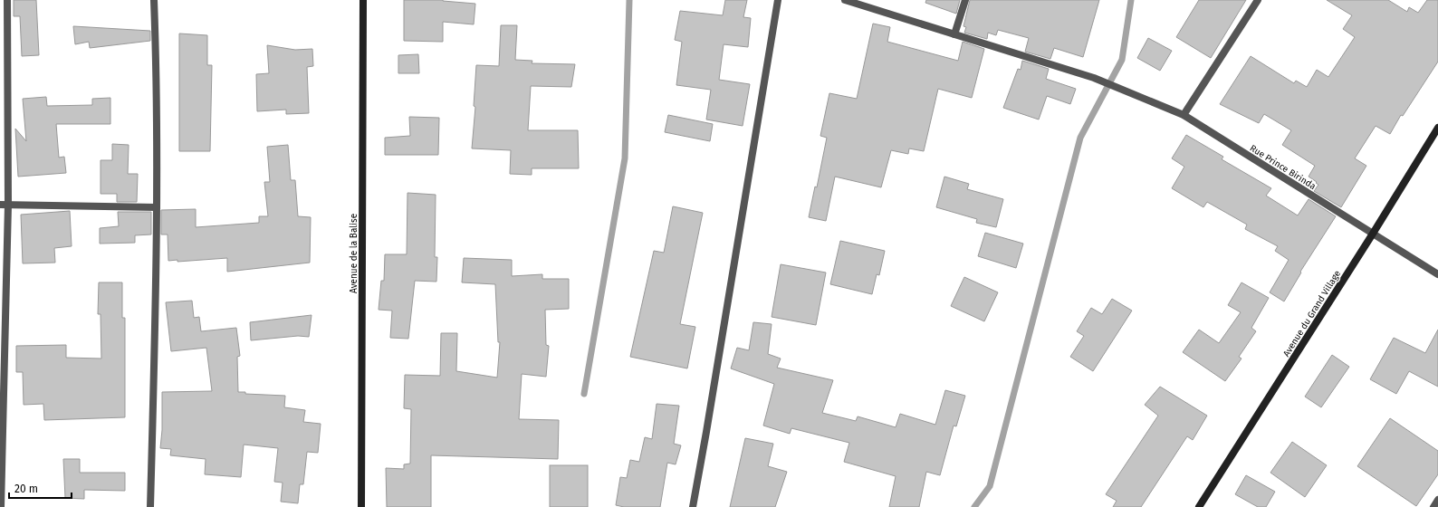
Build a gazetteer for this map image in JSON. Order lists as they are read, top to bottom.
{
  "streets": {
    "street": ["Rue Prince Birinda", "Avenue de la Balise", "Avenue du Grand Village"]
  },
  "crossings": [
    ["Rue Prince Birinda", "Avenue du Grand Village"]
  ],
  "scale_bar": "20 m"
}
